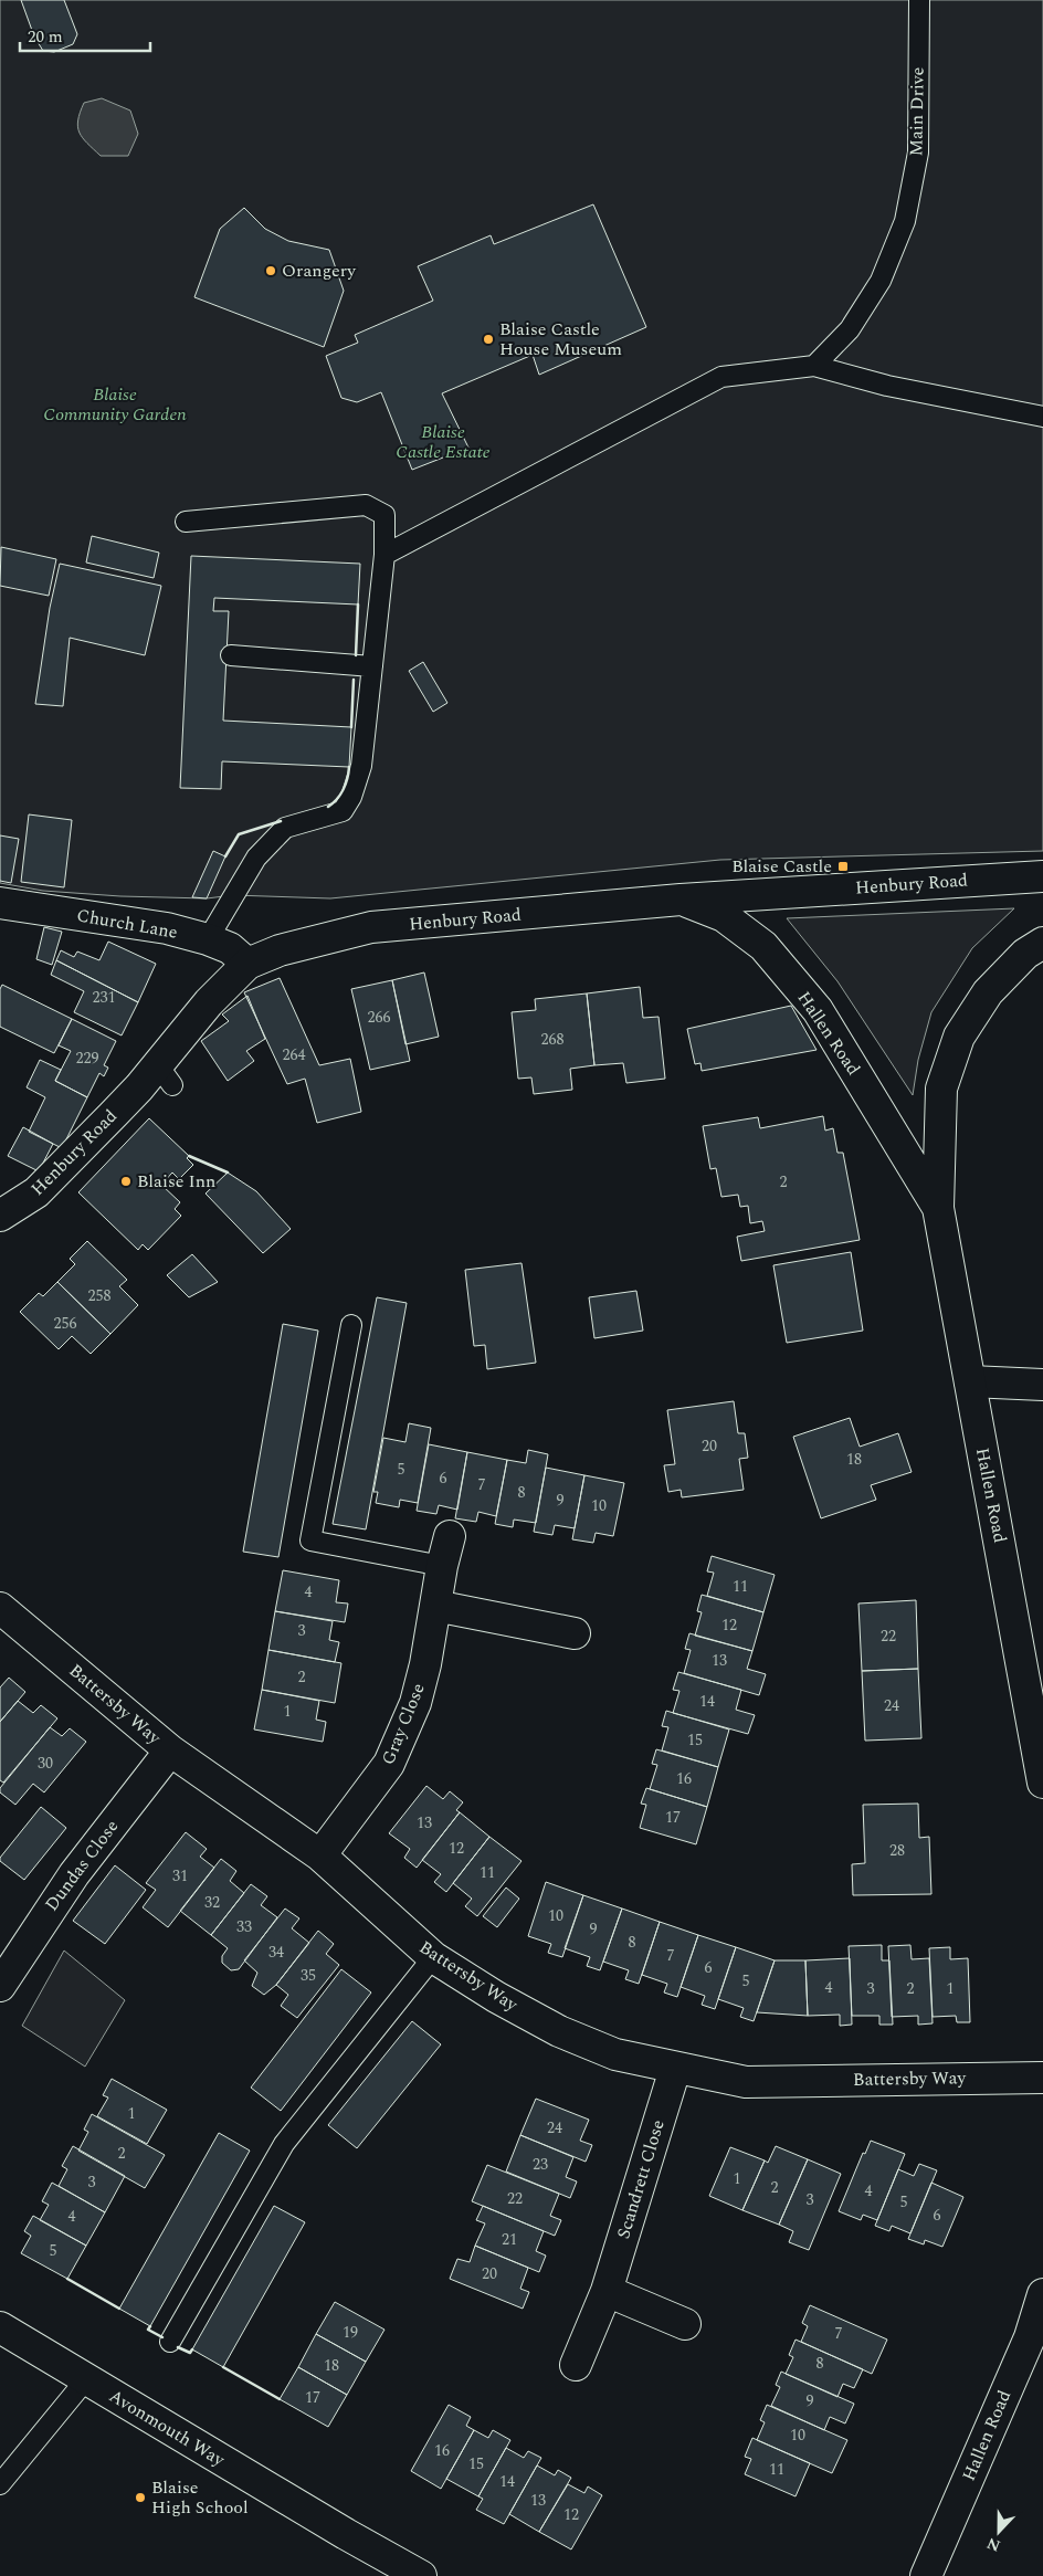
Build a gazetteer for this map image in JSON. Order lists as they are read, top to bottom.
{
  "streets": {
    "main road": [
      "Henbury Road",
      "Church Lane",
      "Hallen Road",
      "Battersby Way",
      "Gray Close",
      "Dundas Close",
      "Scandrett Close",
      "Avonmouth Way"
    ],
    "lane": ["Main Drive"]
  },
  "crossings": [
    ["Henbury Road", "Church Lane"],
    ["Henbury Road", "Hallen Road"],
    ["Battersby Way", "Gray Close"],
    ["Battersby Way", "Dundas Close"],
    ["Battersby Way", "Scandrett Close"]
  ],
  "parks": ["Blaise Community Garden", "Blaise Castle Estate"],
  "places": {
    "other": [
      "Orangery",
      "Blaise Castle House Museum",
      "Blaise Inn",
      "Blaise High School"
    ],
    "transit": ["Blaise Castle"]
  },
  "house_numbers": [
    "231",
    "266",
    "268",
    "264",
    "229",
    "2",
    "258",
    "256",
    "20",
    "18",
    "5",
    "6",
    "7",
    "8",
    "9",
    "10",
    "11",
    "4",
    "12",
    "3",
    "22",
    "13",
    "2",
    "14",
    "24",
    "1",
    "15",
    "30",
    "16",
    "17",
    "13",
    "12",
    "28",
    "11",
    "31",
    "32",
    "10",
    "33",
    "9",
    "8",
    "34",
    "7",
    "6",
    "35",
    "5",
    "4",
    "3",
    "2",
    "1",
    "1",
    "24",
    "2",
    "23",
    "1",
    "3",
    "2",
    "4",
    "22",
    "3",
    "5",
    "6",
    "4",
    "21",
    "5",
    "20",
    "19",
    "7",
    "8",
    "18",
    "17",
    "9",
    "10",
    "16",
    "15",
    "11",
    "14",
    "13",
    "12"
  ],
  "scale_bar": "20 m",
  "north": "bottom"
}
